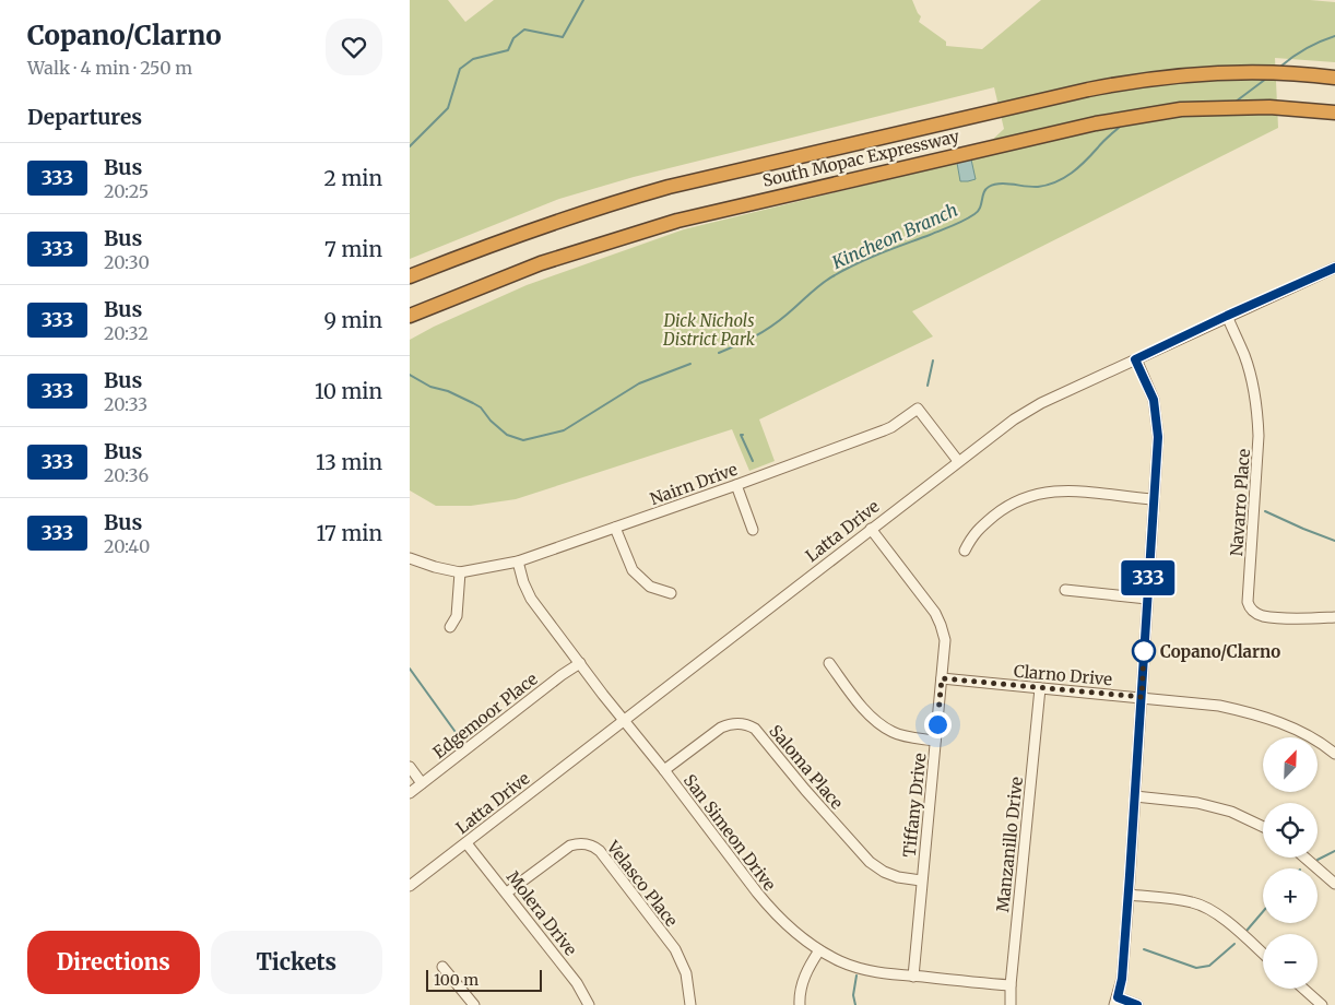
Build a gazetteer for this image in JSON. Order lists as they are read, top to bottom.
{
  "streets": {
    "highway": ["South Mopac Expressway"],
    "street": [
      "Nairn Drive",
      "Navarro Place",
      "Latta Drive",
      "Clarno Drive",
      "Edgemoor Place",
      "Saloma Place",
      "Tiffany Drive",
      "San Simeon Drive",
      "Manzanillo Drive",
      "Velasco Place",
      "Molera Drive"
    ]
  },
  "crossings": [
    ["Nairn Drive", "Latta Drive"],
    ["Nairn Drive", "San Simeon Drive"],
    ["Navarro Place", "Latta Drive"],
    ["Latta Drive", "Tiffany Drive"],
    ["Latta Drive", "San Simeon Drive"],
    ["Latta Drive", "Molera Drive"],
    ["Clarno Drive", "Tiffany Drive"],
    ["Clarno Drive", "Manzanillo Drive"],
    ["Edgemoor Place", "San Simeon Drive"],
    ["Saloma Place", "Tiffany Drive"],
    ["Saloma Place", "San Simeon Drive"],
    ["Tiffany Drive", "San Simeon Drive"],
    ["San Simeon Drive", "Manzanillo Drive"],
    ["Velasco Place", "Molera Drive"]
  ],
  "water": ["Kincheon Branch"],
  "parks": ["Dick Nichols District Park"],
  "places": ["Copano/Clarno"],
  "lines": ["bus line 333"],
  "scale_bar": "100 m",
  "north": "top right",
  "page": {
    "heading": [
      ["Copano/Clarno", "Walk · 4 min · 250 m"],
      "Departures"
    ],
    "on_map": "333",
    "list": [
      {
        "mark": "333",
        "name": "Bus",
        "note": "20:25",
        "value": "2 min"
      },
      {
        "mark": "333",
        "name": "Bus",
        "note": "20:30",
        "value": "7 min"
      },
      {
        "mark": "333",
        "name": "Bus",
        "note": "20:32",
        "value": "9 min"
      },
      {
        "mark": "333",
        "name": "Bus",
        "note": "20:33",
        "value": "10 min"
      },
      {
        "mark": "333",
        "name": "Bus",
        "note": "20:36",
        "value": "13 min"
      },
      {
        "mark": "333",
        "name": "Bus",
        "note": "20:40",
        "value": "17 min"
      }
    ],
    "map_buttons": ["+", "−"],
    "buttons": ["Directions", "Tickets"],
    "scale": "100 m"
  }
}
